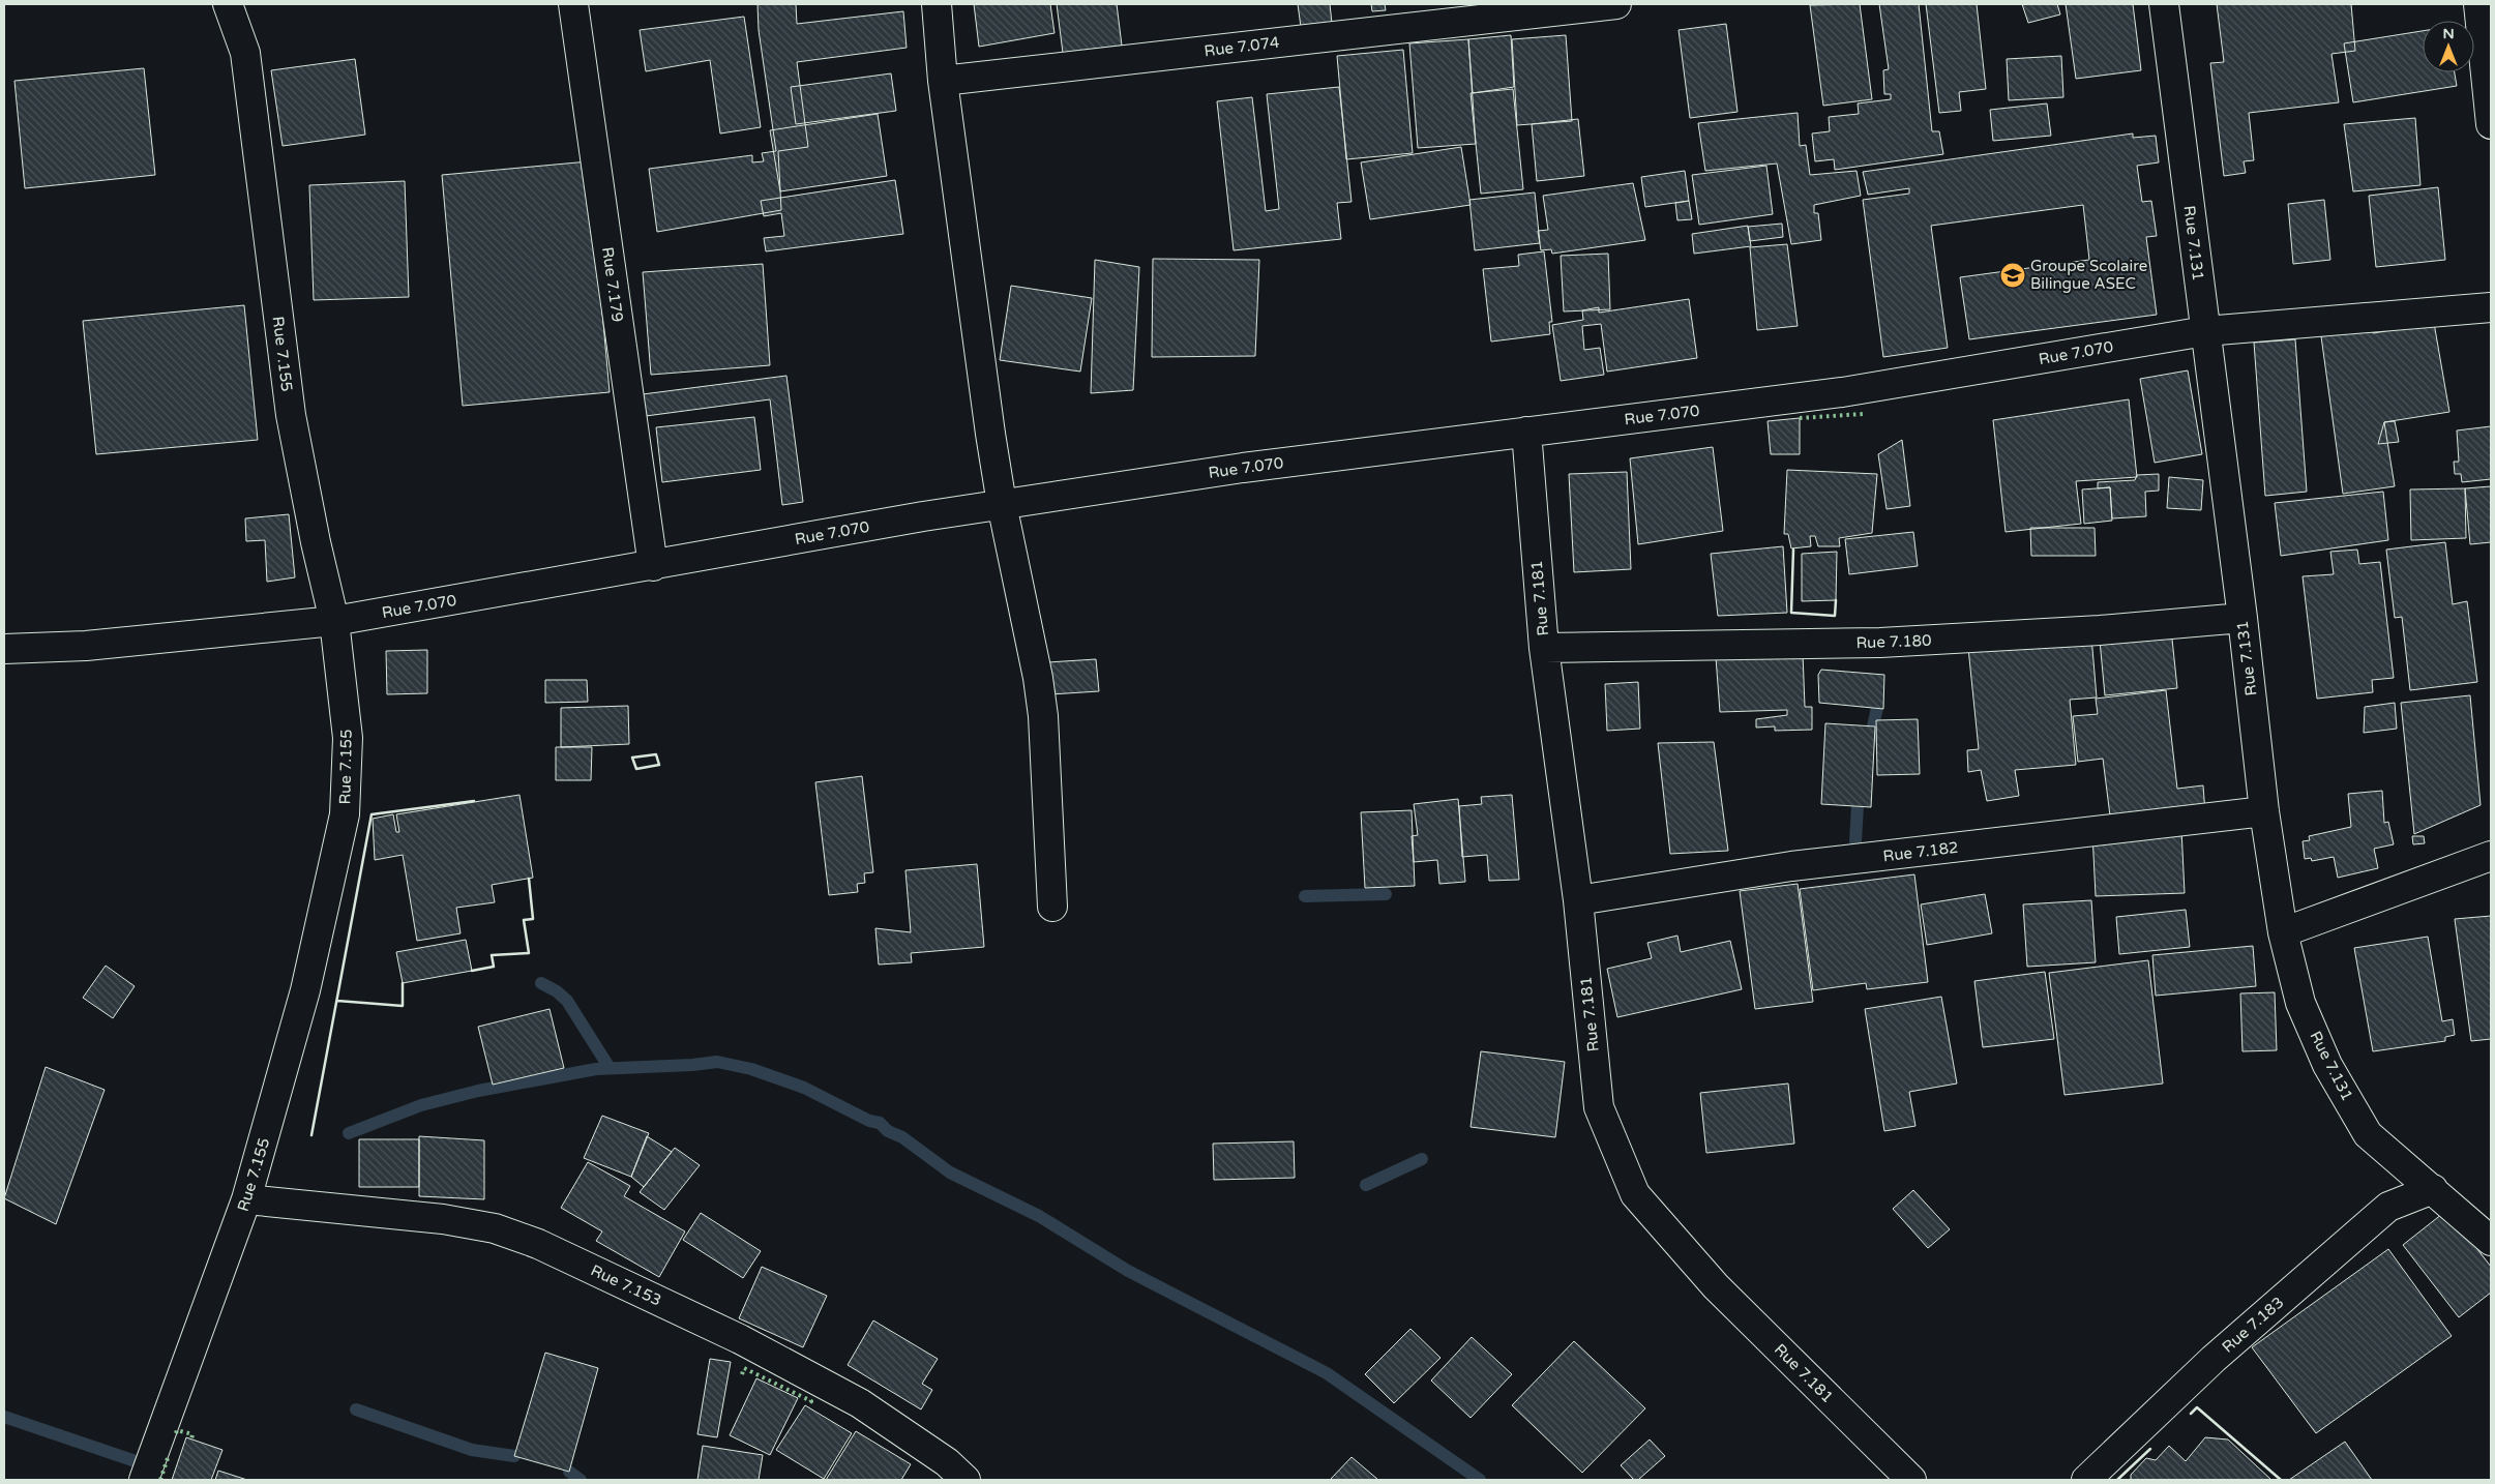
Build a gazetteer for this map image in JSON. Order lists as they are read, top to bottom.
{
  "streets": {
    "street": [
      "Rue 7.074",
      "Rue 7.131",
      "Rue 7.179",
      "Rue 7.070",
      "Rue 7.155",
      "Rue 7.181",
      "Rue 7.180",
      "Rue 7.182",
      "Rue 7.153",
      "Rue 7.183"
    ]
  },
  "crossings": [
    ["Rue 7.131", "Rue 7.070"],
    ["Rue 7.131", "Rue 7.180"],
    ["Rue 7.131", "Rue 7.182"],
    ["Rue 7.131", "Rue 7.183"],
    ["Rue 7.179", "Rue 7.070"],
    ["Rue 7.070", "Rue 7.155"],
    ["Rue 7.070", "Rue 7.181"],
    ["Rue 7.155", "Rue 7.153"],
    ["Rue 7.181", "Rue 7.180"],
    ["Rue 7.181", "Rue 7.182"]
  ],
  "places": {
    "school or university": ["Groupe Scolaire Bilingue ASEC"]
  },
  "north": "top"
}
